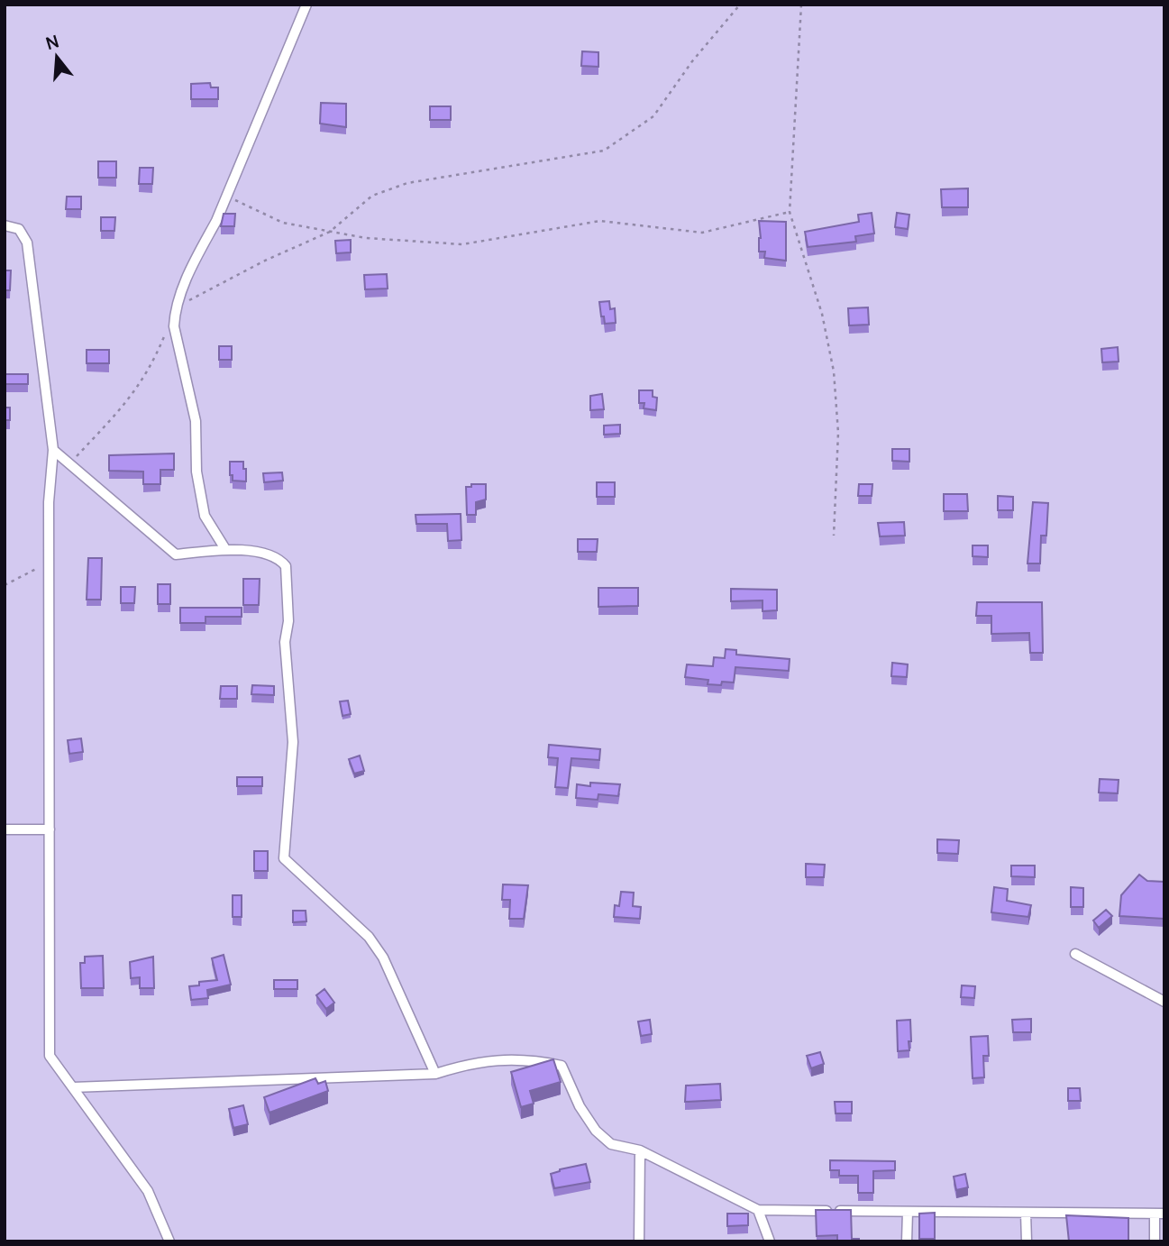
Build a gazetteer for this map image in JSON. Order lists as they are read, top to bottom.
{
  "north": "top"
}
